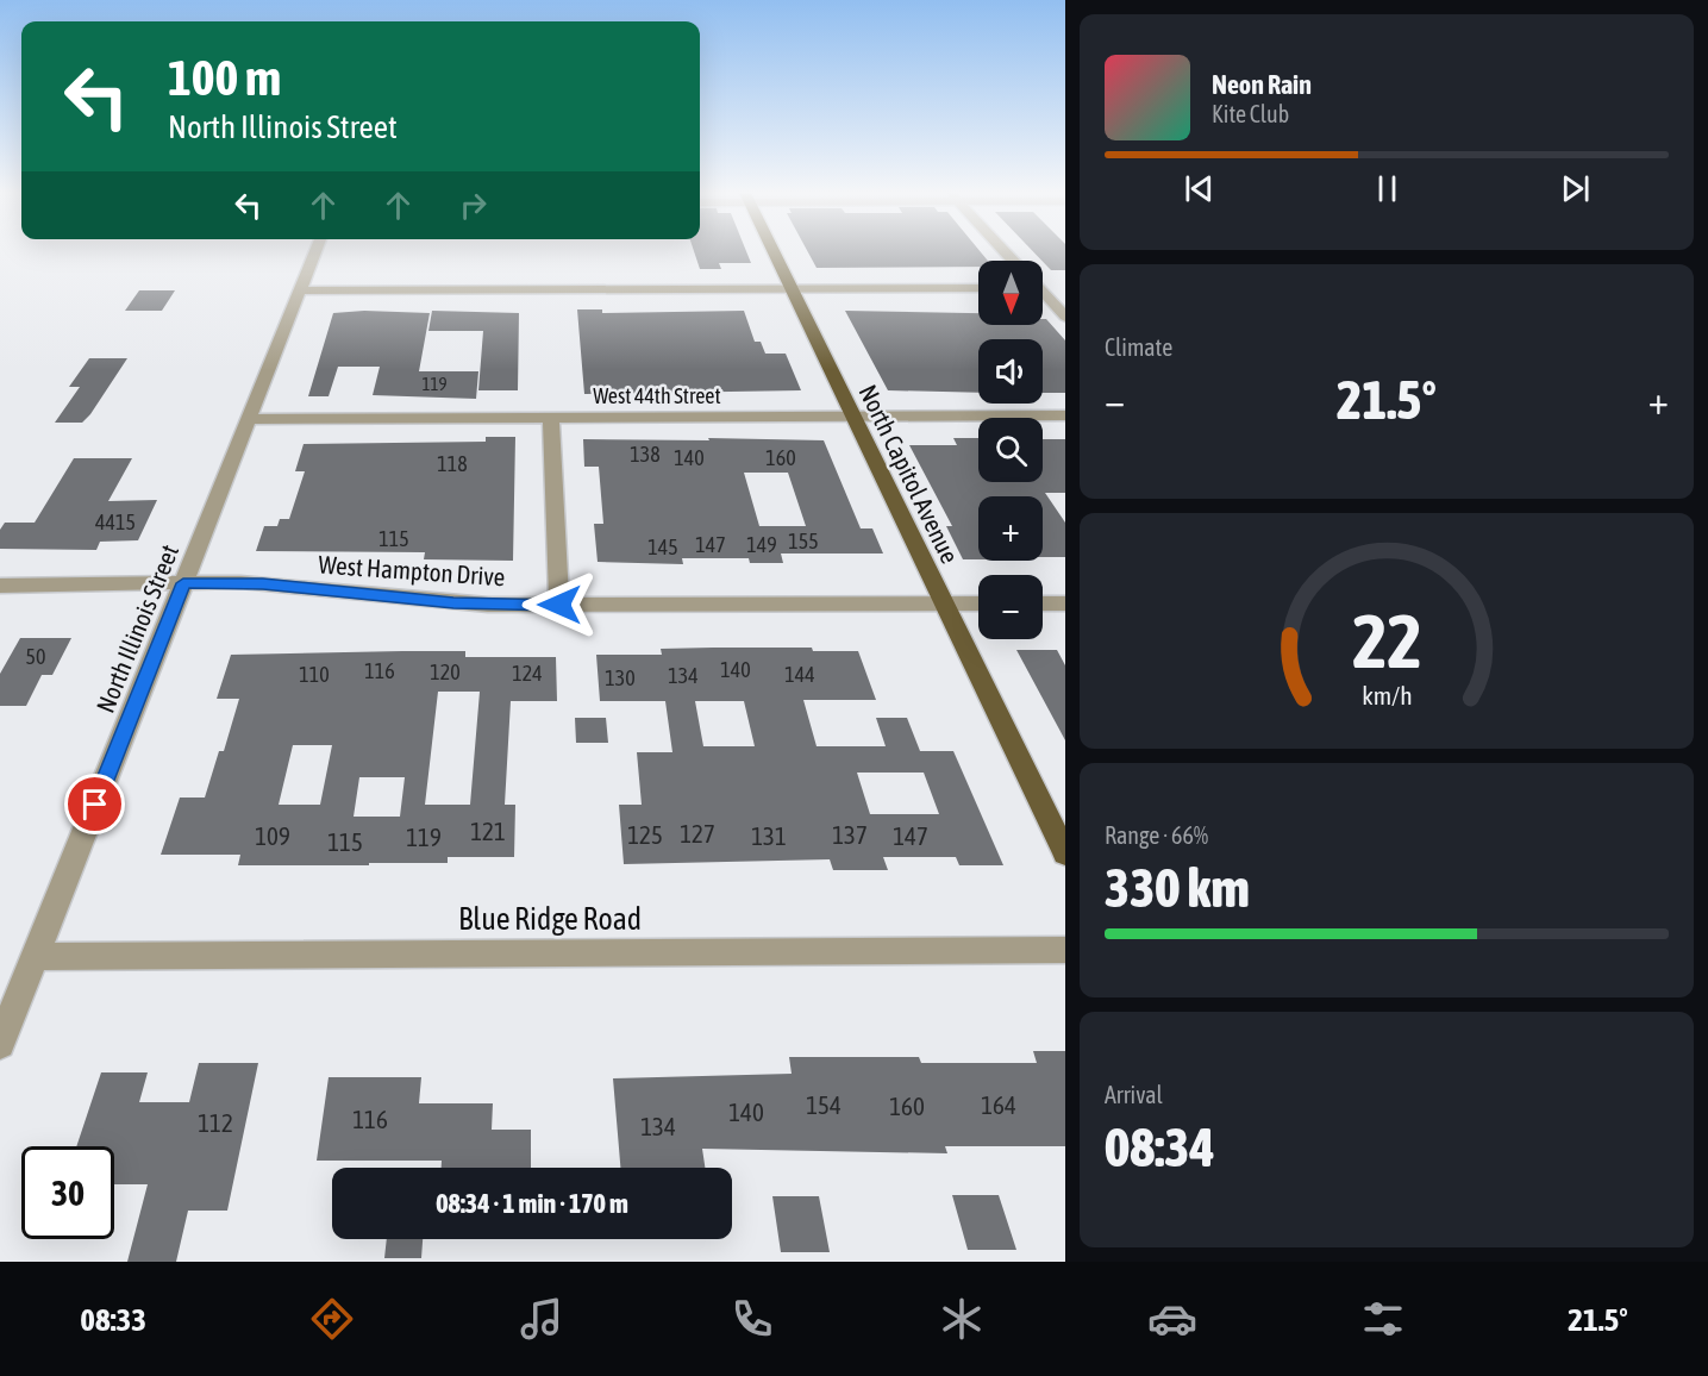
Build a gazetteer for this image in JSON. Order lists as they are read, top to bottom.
{
  "streets": {
    "main road": ["North Capitol Avenue"],
    "street": [
      "West 44th Street",
      "West Hampton Drive",
      "North Illinois Street",
      "Blue Ridge Road"
    ]
  },
  "crossings": [
    ["West 44th Street", "North Capitol Avenue"],
    ["West 44th Street", "North Illinois Street"],
    ["North Capitol Avenue", "West Hampton Drive"],
    ["West Hampton Drive", "North Illinois Street"],
    ["North Illinois Street", "Blue Ridge Road"]
  ],
  "house_numbers": [
    "119",
    "138",
    "140",
    "160",
    "118",
    "4415",
    "115",
    "155",
    "147",
    "149",
    "145",
    "50",
    "140",
    "116",
    "120",
    "124",
    "110",
    "144",
    "134",
    "130",
    "121",
    "127",
    "125",
    "137",
    "109",
    "131",
    "147",
    "119",
    "115",
    "154",
    "164",
    "160",
    "140",
    "116",
    "112",
    "134"
  ],
  "north": "bottom",
  "page": {
    "turn": ["100 m", "North Illinois Street"],
    "song": ["Neon Rain", "Kite Club"],
    "map_buttons": ["+", "−"],
    "tile": [
      "Climate",
      ["Range · 66%", "330 km"],
      ["Arrival", "08:34"]
    ],
    "heat": ["−", "21.5°", "+"],
    "limit": "30",
    "trip": "08:34 · 1 min · 170 m",
    "tabs": ["08:33", "21.5°"],
    "gauge": ["22", "km/h"]
  }
}
